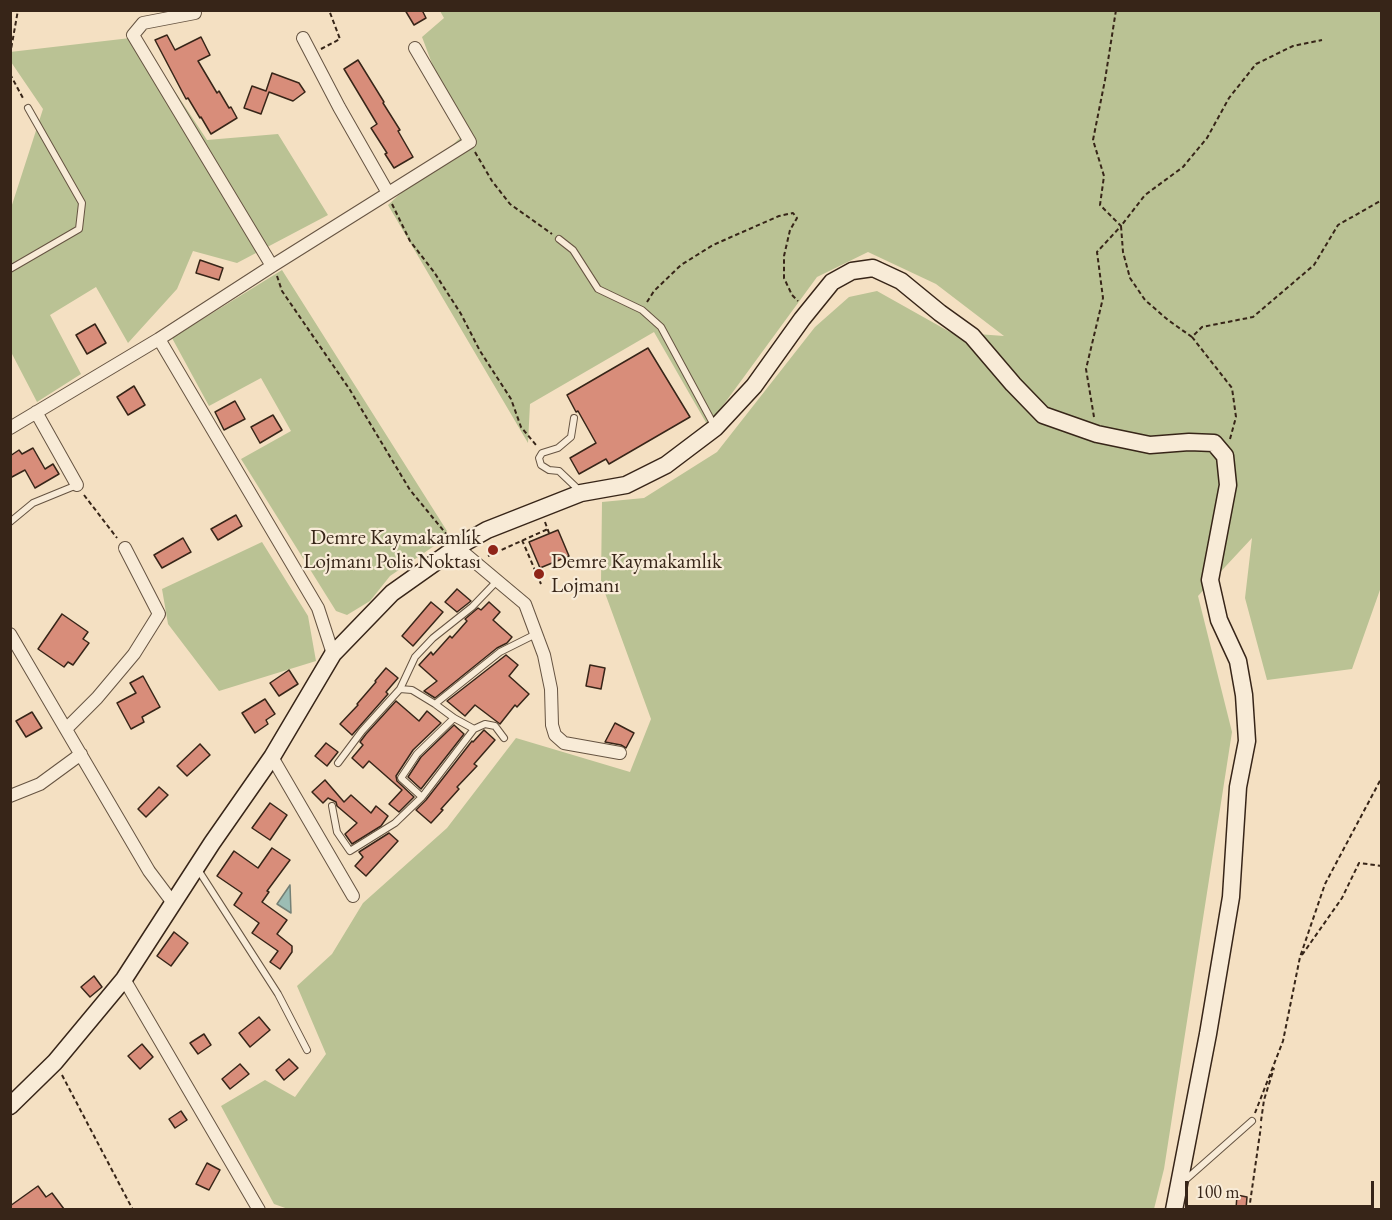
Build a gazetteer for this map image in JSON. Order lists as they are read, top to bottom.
{
  "places": ["Demre Kaymakamlık Lojmanı Polis Noktası", "Demre Kaymakamlık Lojmanı"],
  "scale_bar": "100 m"
}
